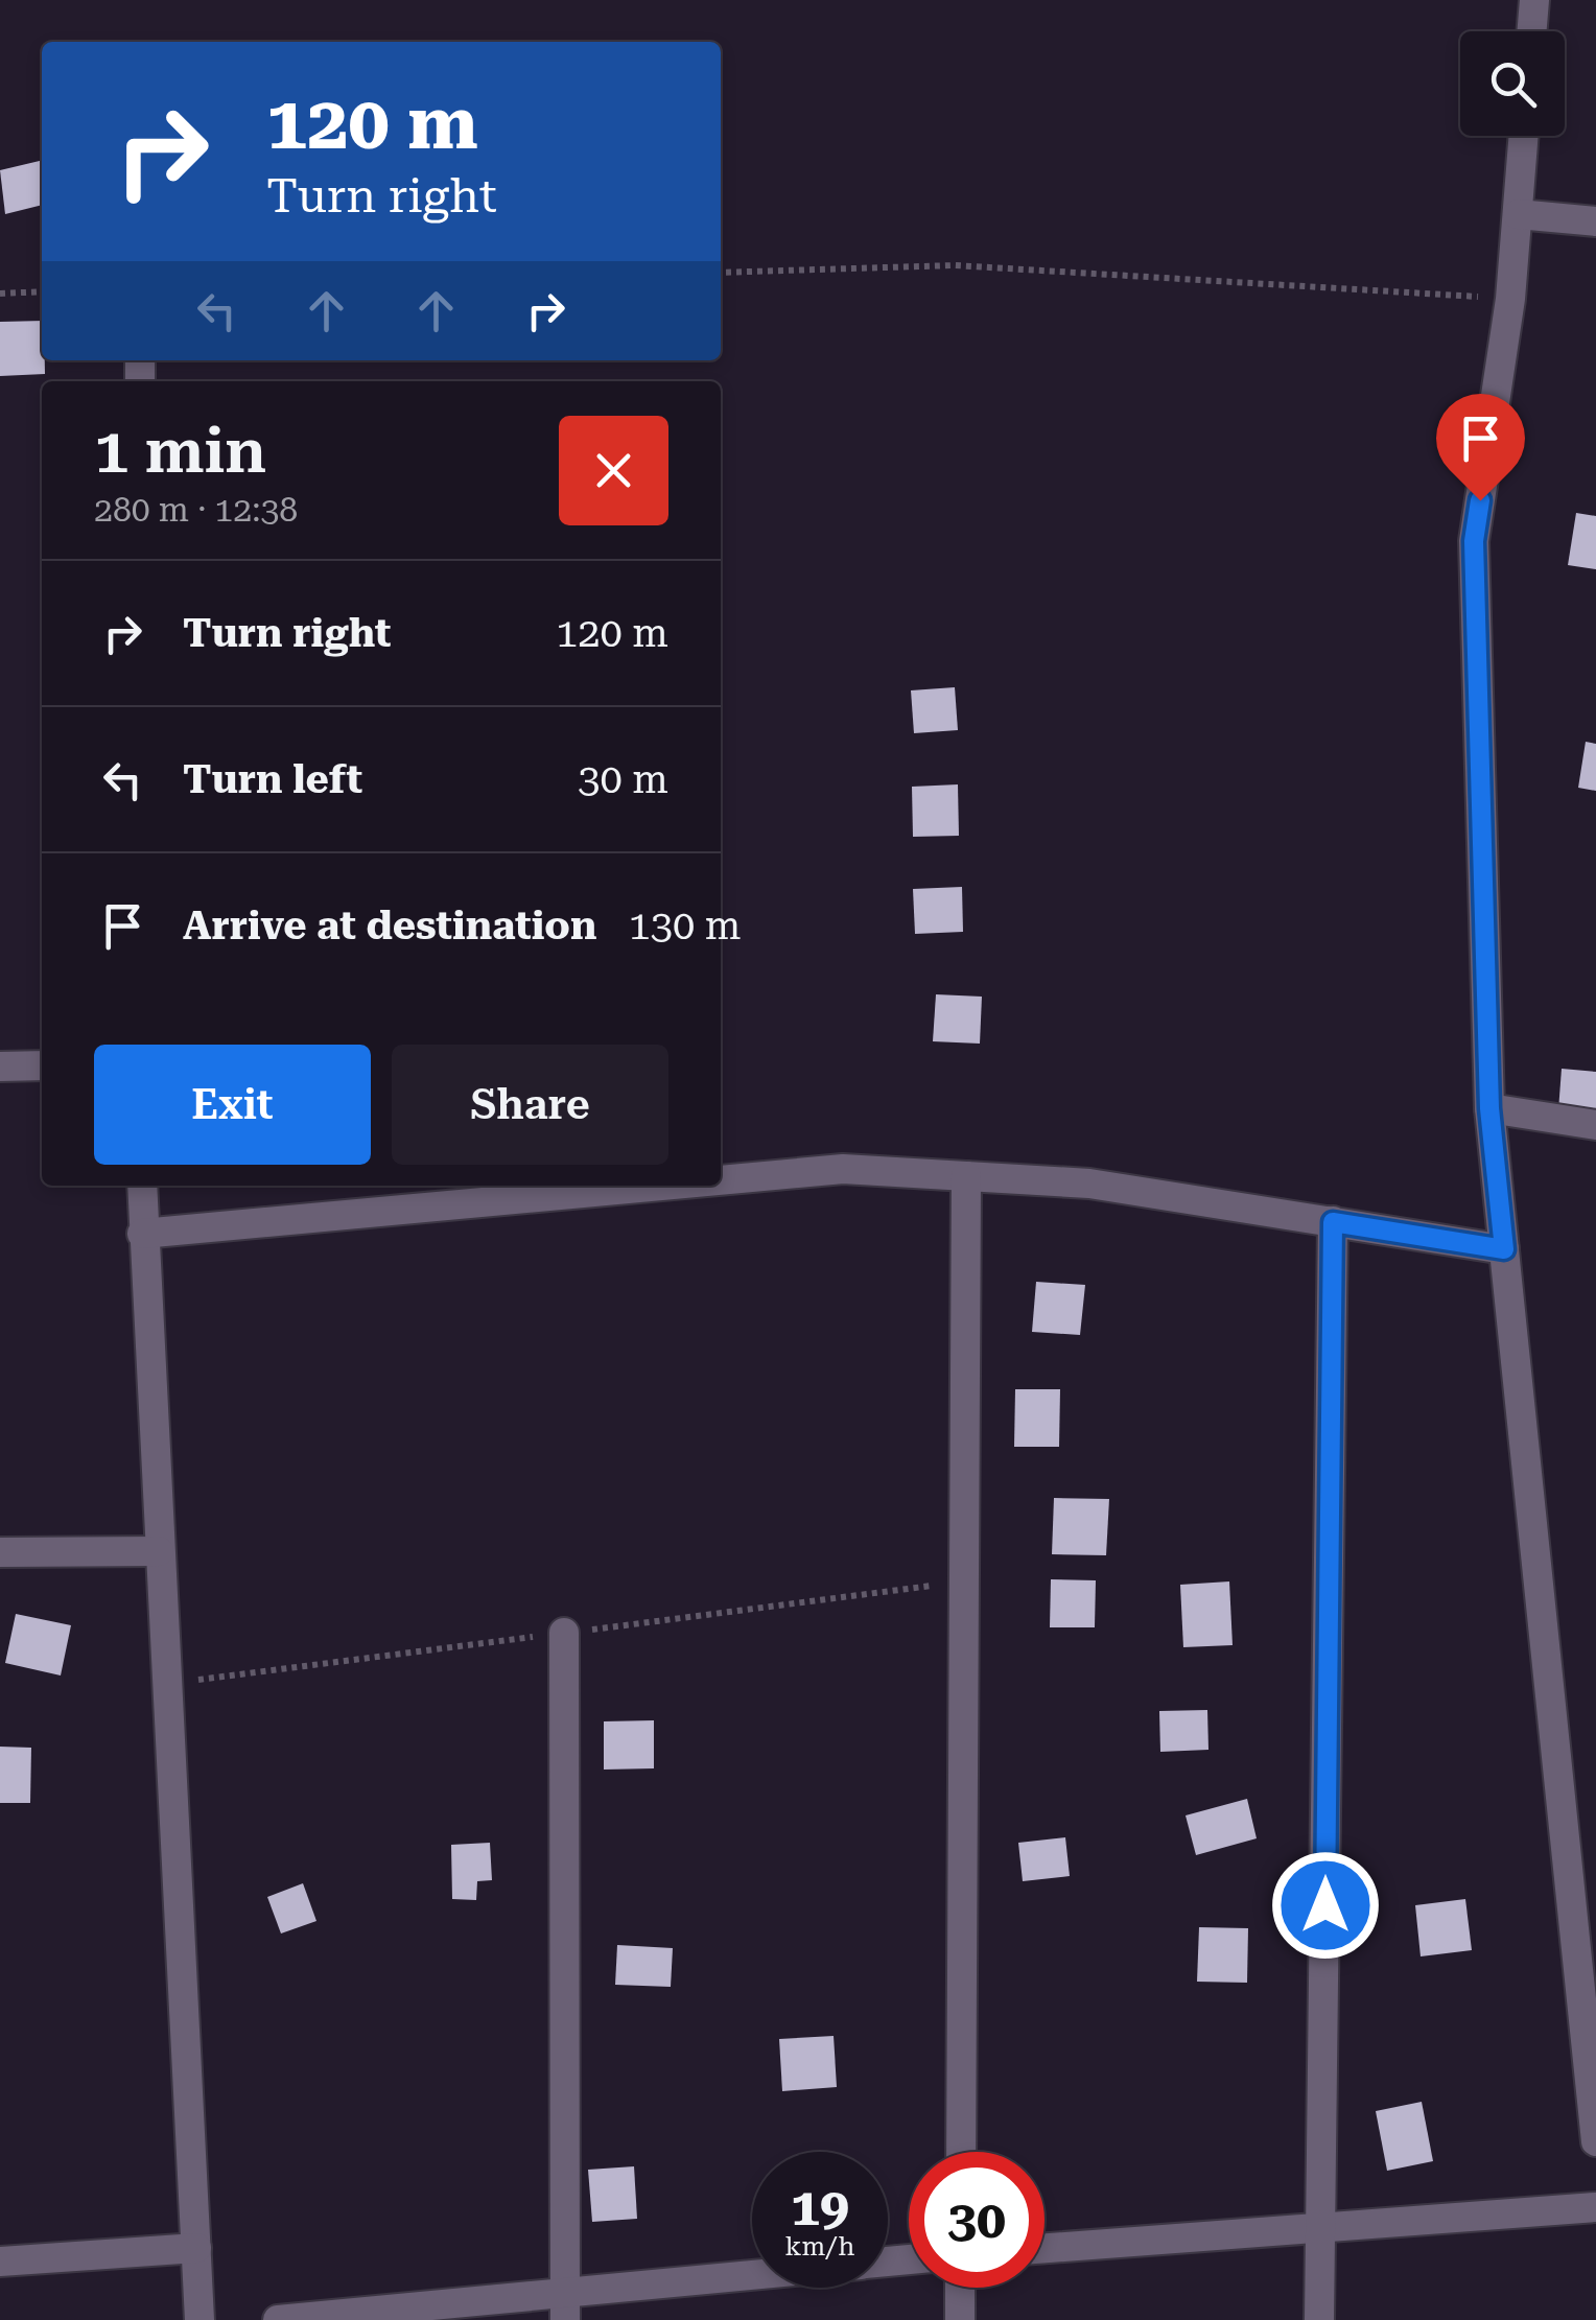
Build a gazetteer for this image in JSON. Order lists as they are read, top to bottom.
{
  "page": {
    "turn": ["120 m", "Turn right"],
    "heading": ["1 min", "280 m · 12:38"],
    "list": [
      {
        "name": "Turn right",
        "value": "120 m"
      },
      {
        "name": "Turn left",
        "value": "30 m"
      },
      {
        "name": "Arrive at destination",
        "value": "130 m"
      }
    ],
    "buttons": ["Exit", "Share"],
    "speed": "19 km/h",
    "limit": "30"
  }
}
